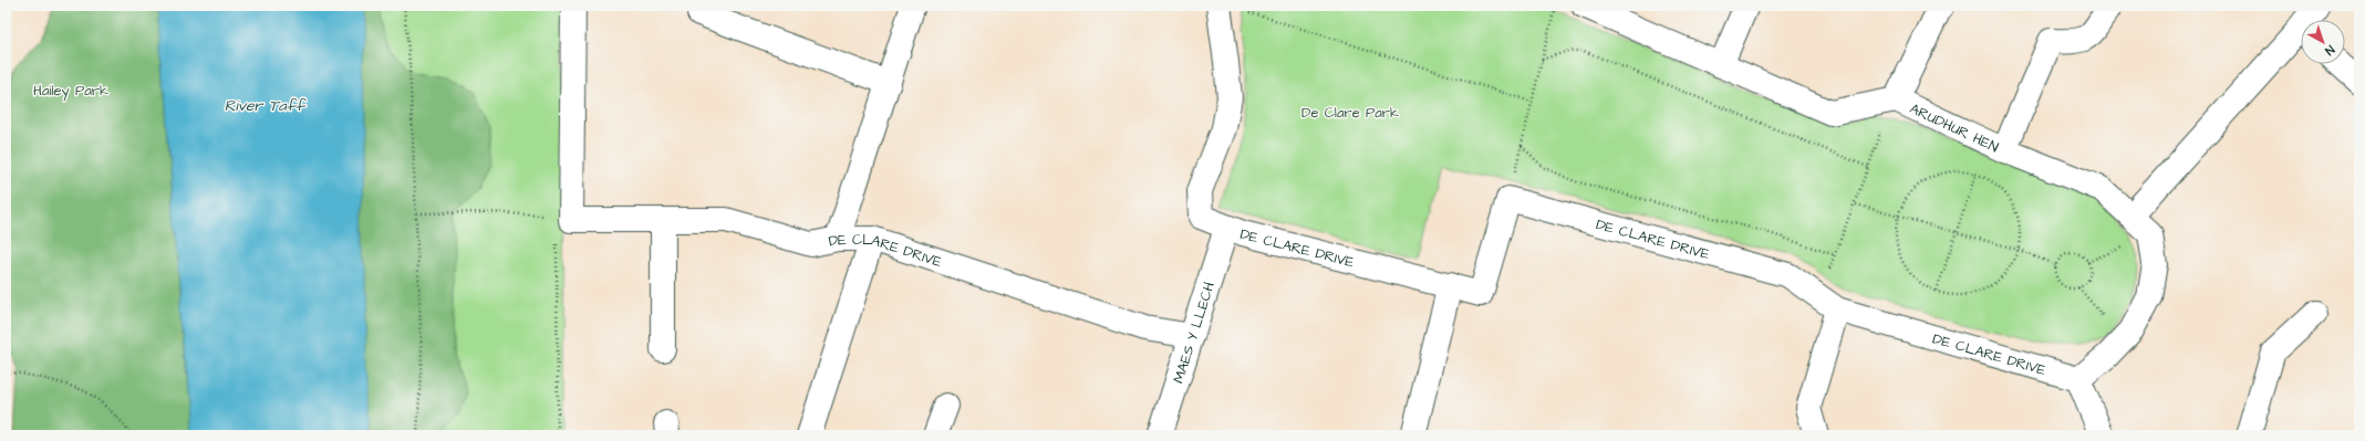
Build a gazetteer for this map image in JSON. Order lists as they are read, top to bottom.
{
  "streets": {
    "street": ["ARUDHUR HEN", "DE CLARE DRIVE", "MAES Y LLECH"]
  },
  "crossings": [
    ["ARUDHUR HEN", "DE CLARE DRIVE"],
    ["DE CLARE DRIVE", "MAES Y LLECH"]
  ],
  "water": ["River Taff"],
  "parks": ["Hailey Park", "De Clare Park"],
  "north": "bottom right"
}
